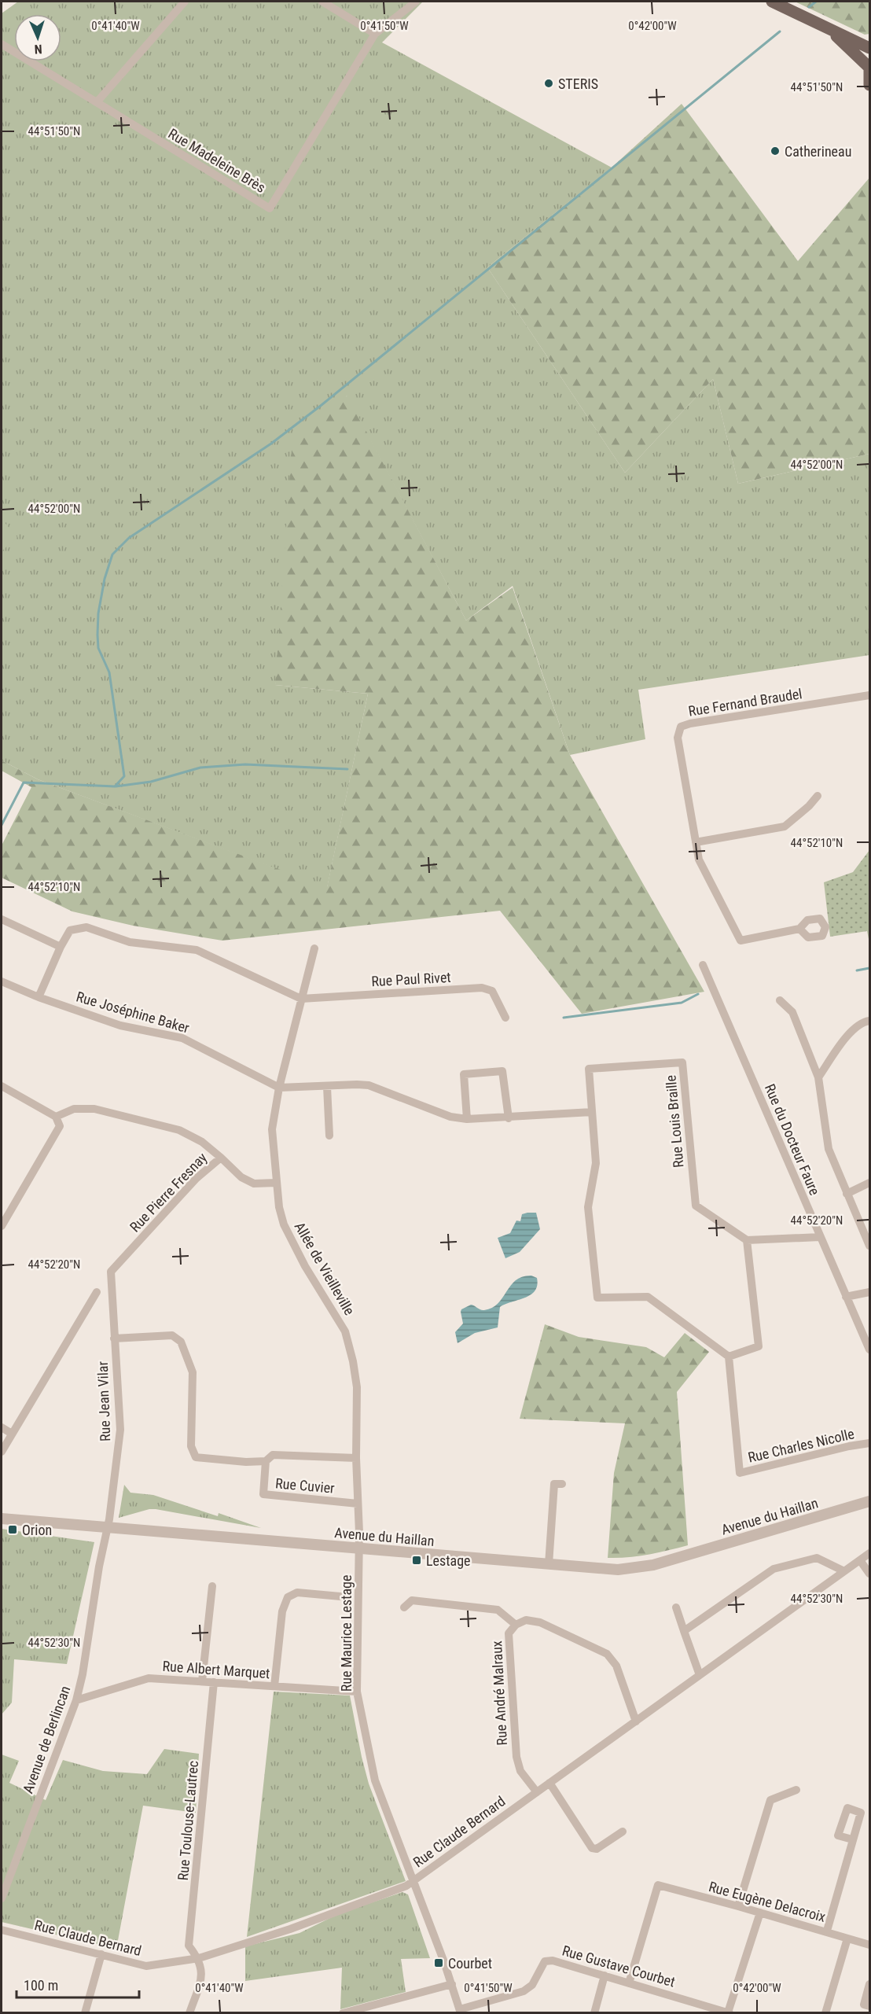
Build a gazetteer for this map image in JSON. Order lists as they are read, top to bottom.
{
  "streets": {
    "street": [
      "Rue Madeleine Brès",
      "Rue Fernand Braudel",
      "Rue Paul Rivet",
      "Rue Joséphine Baker",
      "Rue Louis Braille",
      "Rue du Docteur Faure",
      "Rue Pierre Fresnay",
      "Allée de Vieilleville",
      "Rue Jean Vilar",
      "Rue Charles Nicolle",
      "Rue Cuvier",
      "Avenue du Haillan",
      "Rue Maurice Lestage",
      "Rue Albert Marquet",
      "Rue André Malraux",
      "Avenue de Berlincan",
      "Rue Toulouse-Lautrec",
      "Rue Claude Bernard",
      "Rue Eugène Delacroix",
      "Rue Gustave Courbet"
    ]
  },
  "crossings": [
    ["Rue Paul Rivet", "Allée de Vieilleville"],
    ["Rue Joséphine Baker", "Allée de Vieilleville"],
    ["Rue Louis Braille", "Rue Charles Nicolle"],
    ["Rue Pierre Fresnay", "Allée de Vieilleville"],
    ["Rue Pierre Fresnay", "Rue Jean Vilar"],
    ["Allée de Vieilleville", "Rue Cuvier"],
    ["Allée de Vieilleville", "Avenue du Haillan"],
    ["Allée de Vieilleville", "Rue Maurice Lestage"],
    ["Rue Jean Vilar", "Avenue du Haillan"],
    ["Rue Jean Vilar", "Avenue de Berlincan"],
    ["Avenue du Haillan", "Rue Maurice Lestage"],
    ["Avenue du Haillan", "Avenue de Berlincan"],
    ["Rue Maurice Lestage", "Rue Albert Marquet"],
    ["Rue Maurice Lestage", "Rue Claude Bernard"],
    ["Rue Maurice Lestage", "Rue Gustave Courbet"],
    ["Rue Albert Marquet", "Avenue de Berlincan"],
    ["Rue Albert Marquet", "Rue Toulouse-Lautrec"],
    ["Rue André Malraux", "Rue Claude Bernard"],
    ["Rue Toulouse-Lautrec", "Rue Claude Bernard"],
    ["Rue Eugène Delacroix", "Rue Gustave Courbet"]
  ],
  "places": {
    "other": ["STERIS", "Catherineau"],
    "transit": ["Orion", "Lestage", "Courbet"]
  },
  "scale_bar": "100 m",
  "north": "bottom",
  "coordinates": [
    "0°41'40\"W",
    "0°41'50\"W",
    "0°42'00\"W",
    "44°51'50\"N",
    "44°52'00\"N",
    "44°52'10\"N",
    "44°52'20\"N",
    "44°52'30\"N"
  ]
}
